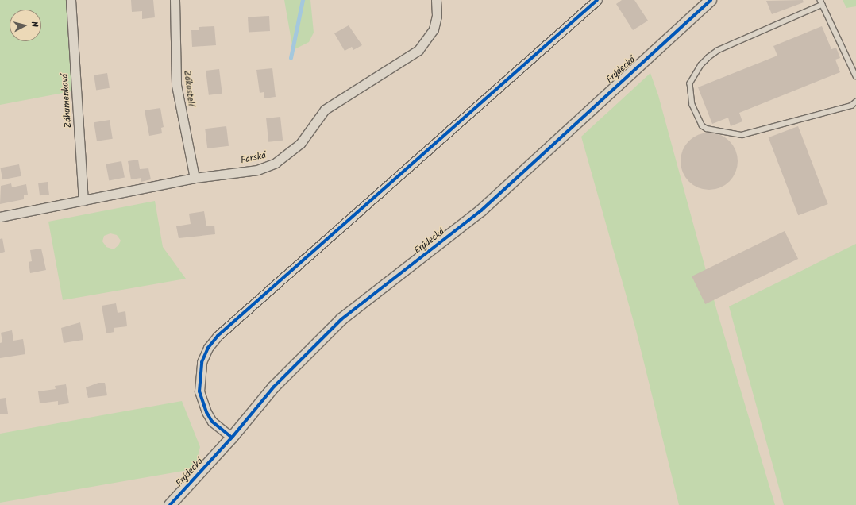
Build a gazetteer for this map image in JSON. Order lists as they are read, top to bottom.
{
  "streets": {
    "street": [
      "Frýdecká",
      "Zákostelí",
      "Záhumenková",
      "Farská"
    ]
  },
  "crossings": [
    ["Zákostelí", "Farská"],
    ["Záhumenková", "Farská"]
  ],
  "north": "right"
}
